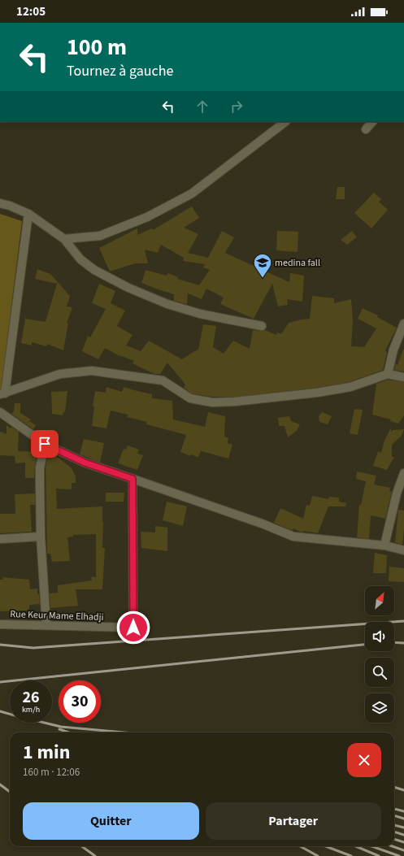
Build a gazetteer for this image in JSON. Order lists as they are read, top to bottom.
{
  "streets": {
    "street": ["Rue Keur Mame Elhadji"]
  },
  "places": {
    "school or university": ["medina fall"]
  },
  "north": "top right",
  "page": {
    "status": "12:05",
    "turn": ["100 m", "Tournez à gauche"],
    "speed": "26 km/h",
    "limit": "30",
    "heading": ["1 min", "160 m · 12:06"],
    "buttons": ["Quitter", "Partager"]
  }
}
